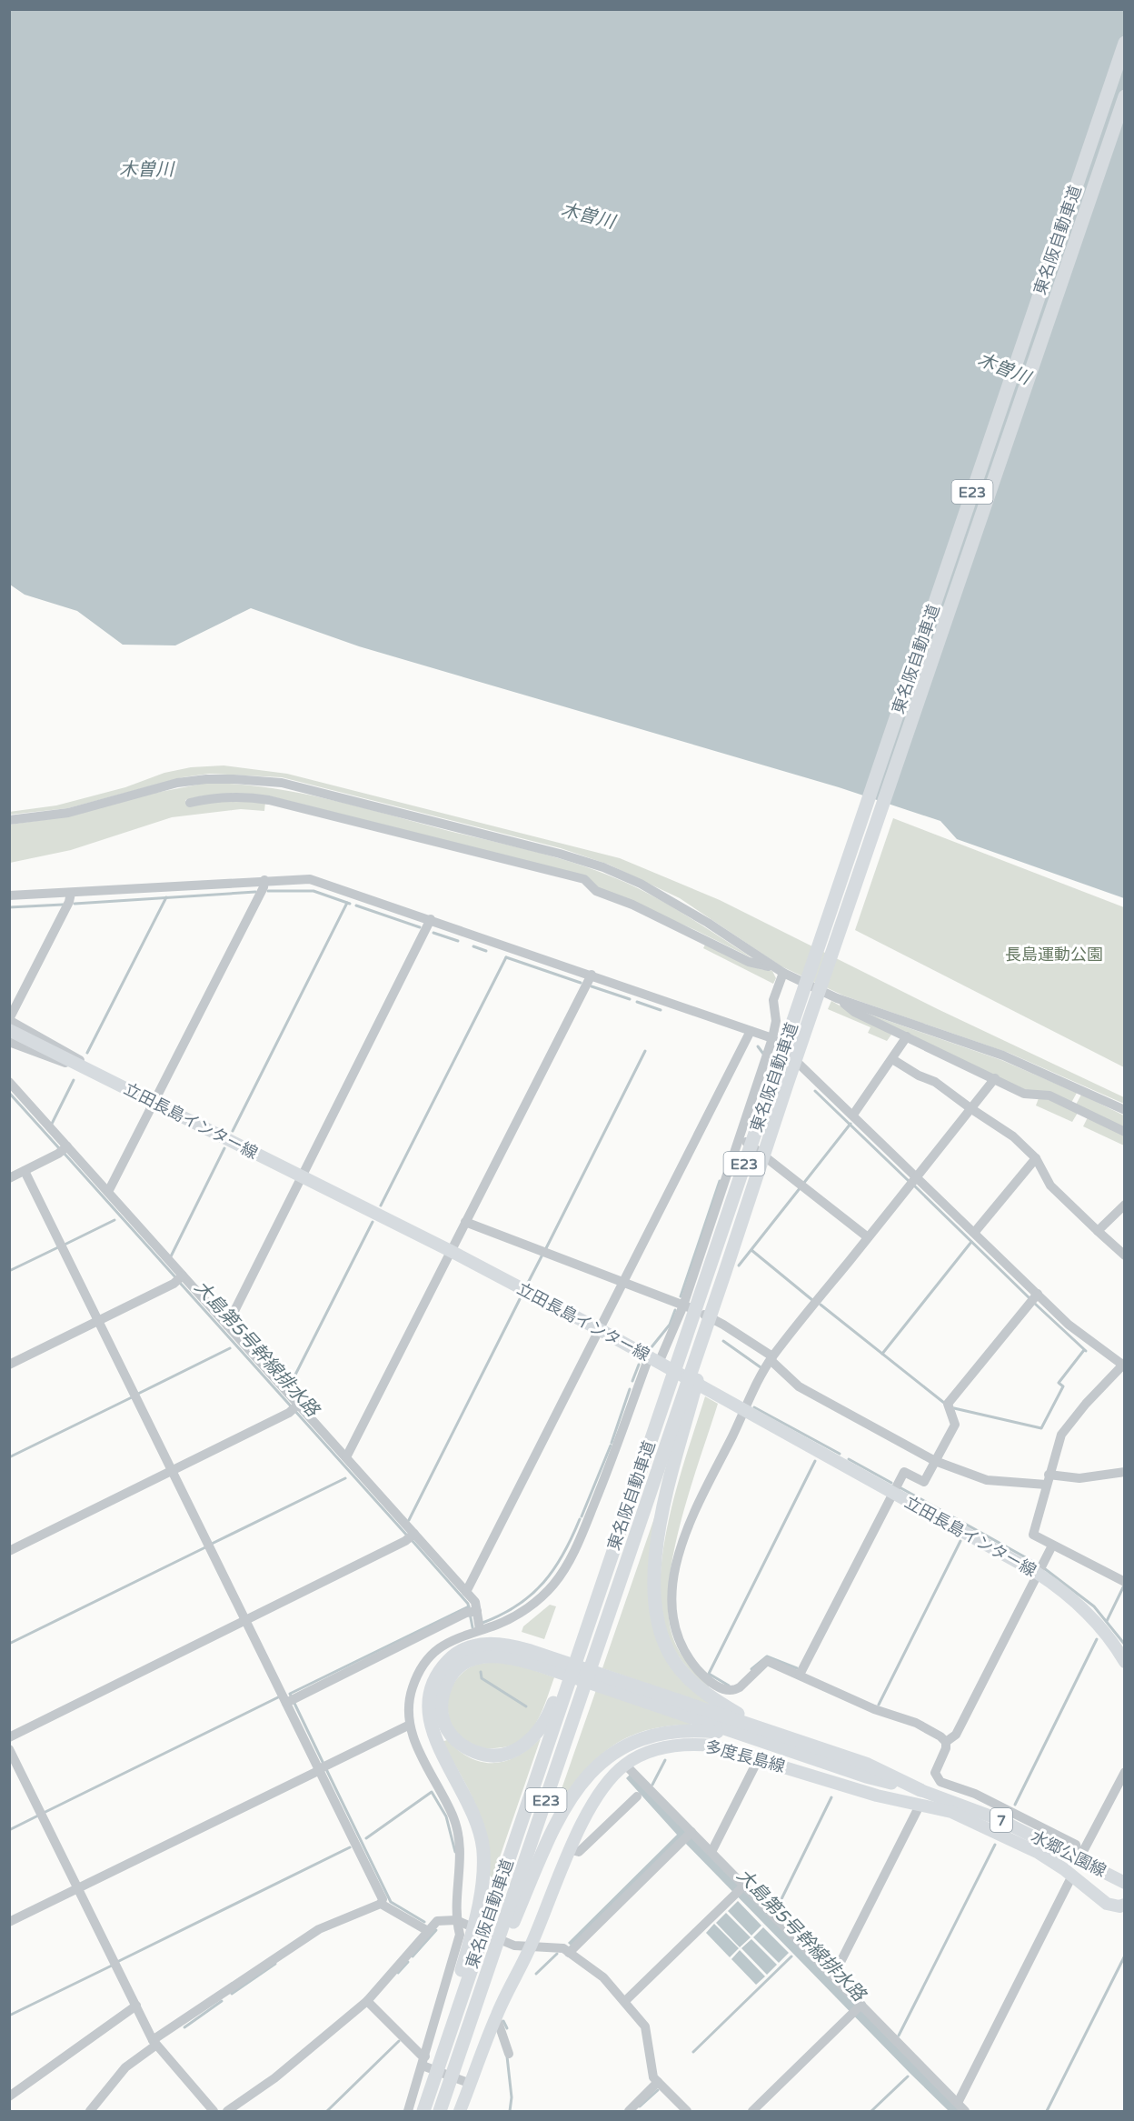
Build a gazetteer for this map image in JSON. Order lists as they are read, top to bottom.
{
  "streets": {
    "highway": ["東名阪自動車道", "E23"],
    "main road": [
      "立田長島インター線",
      "多度長島線",
      "7",
      "水郷公園線"
    ]
  },
  "crossings": [
    ["多度長島線", "水郷公園線"]
  ],
  "water": ["木曽川", "大島第5号幹線排水路"],
  "parks": ["長島運動公園"]
}
